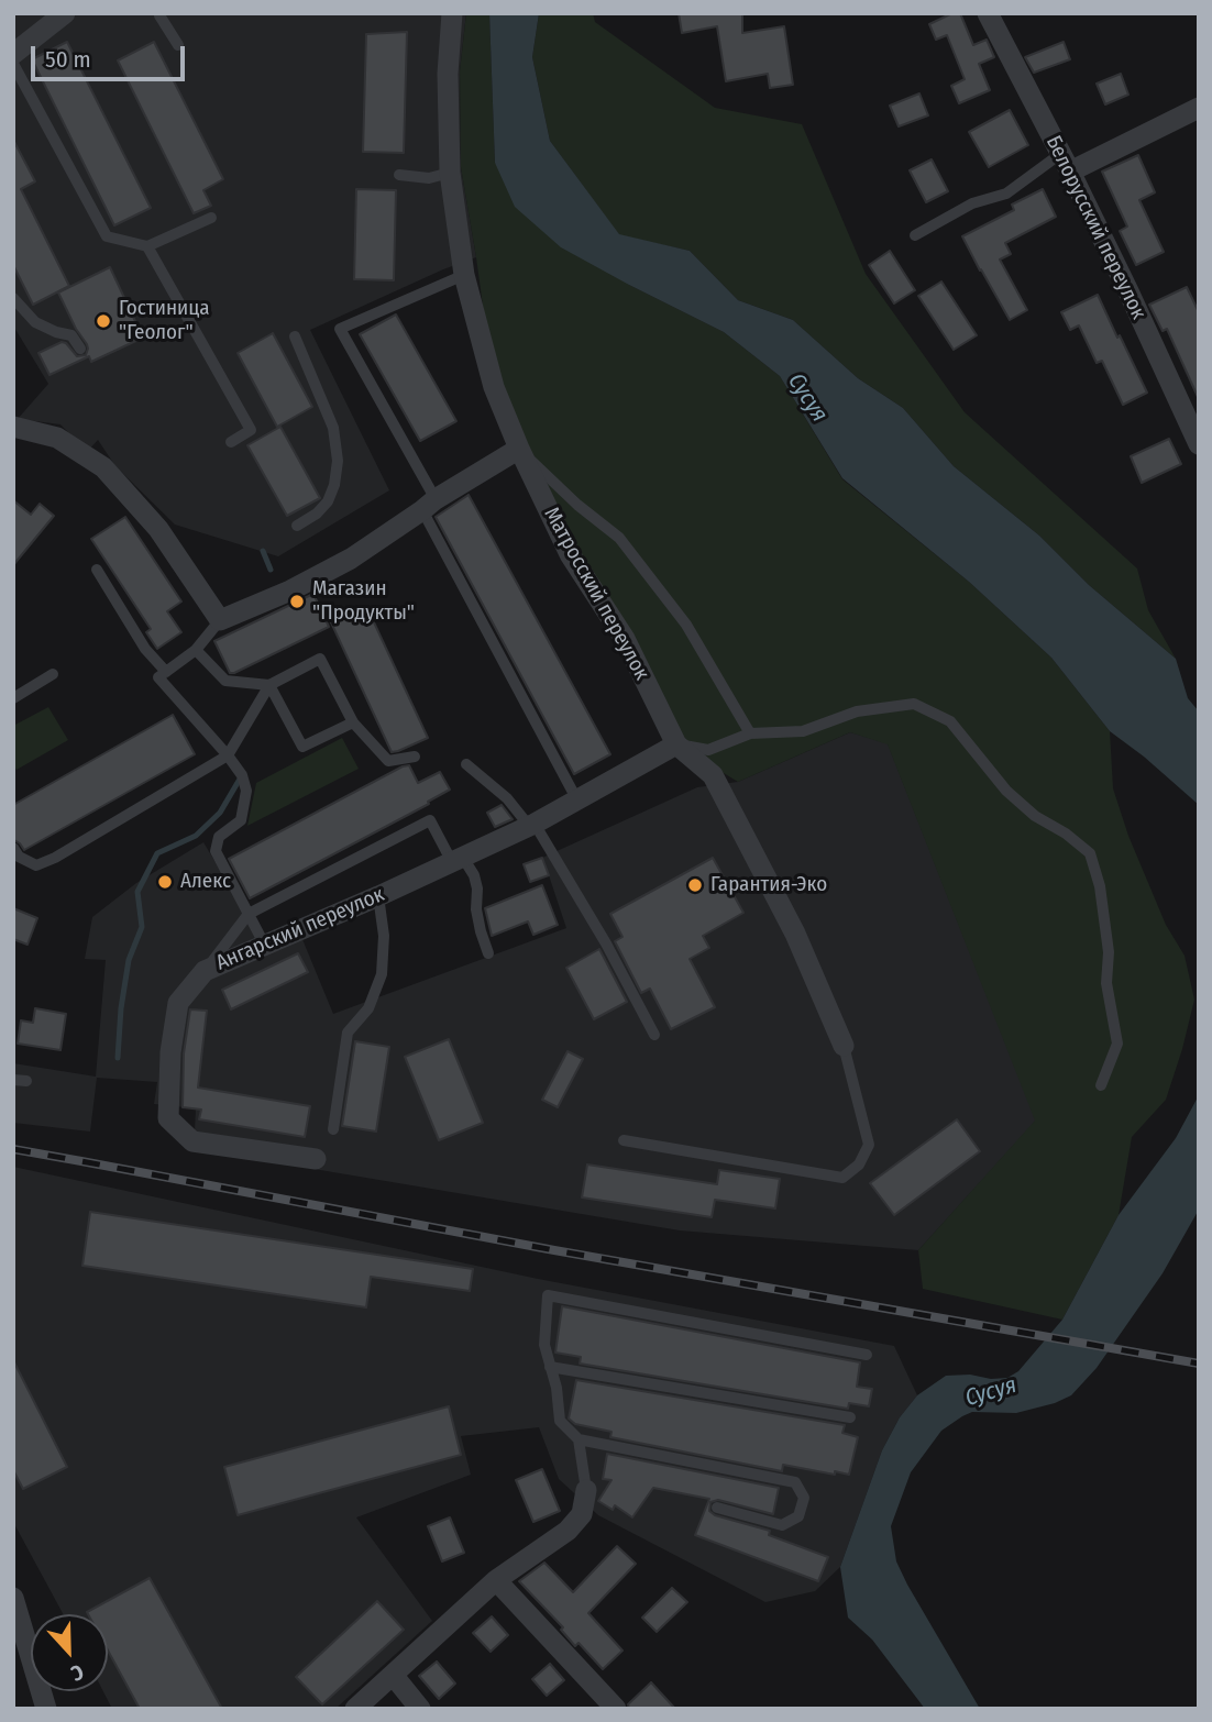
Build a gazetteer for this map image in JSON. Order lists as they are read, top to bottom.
{
  "streets": {
    "street": ["Белорусский переулок", "Матросский переулок", "Ангарский переулок"]
  },
  "crossings": [
    ["Матросский переулок", "Ангарский переулок"]
  ],
  "water": ["Сусуя"],
  "places": [
    "Гостиница \"Геолог\"",
    "Магазин \"Продукты\"",
    "Алекс",
    "Гарантия-Эко"
  ],
  "scale_bar": "50 m",
  "north": "bottom"
}
